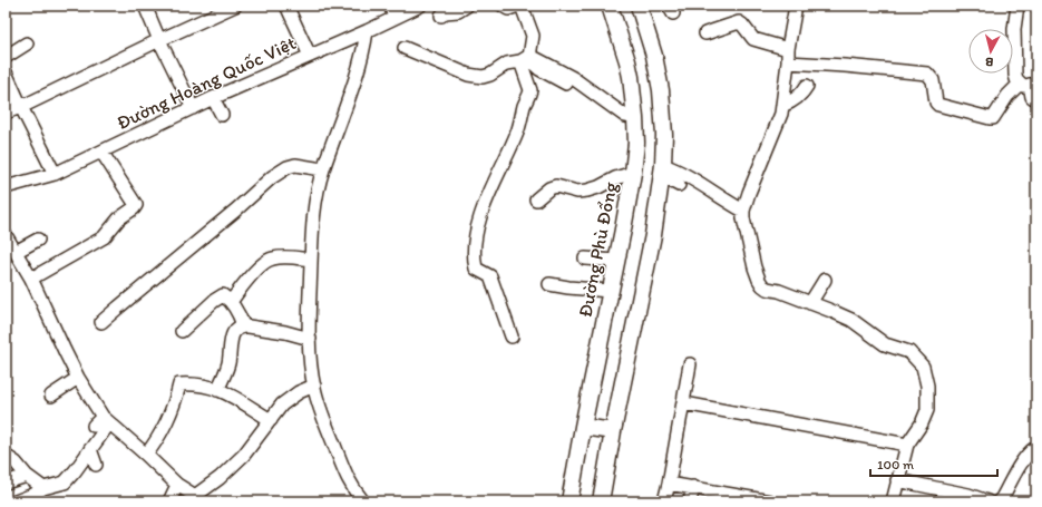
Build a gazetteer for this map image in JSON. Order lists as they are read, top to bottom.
{
  "streets": {
    "main road": ["Đường Phù Đổng"],
    "street": ["Đường Hoàng Quốc Việt"]
  },
  "scale_bar": "100 m",
  "north": "bottom"
}
